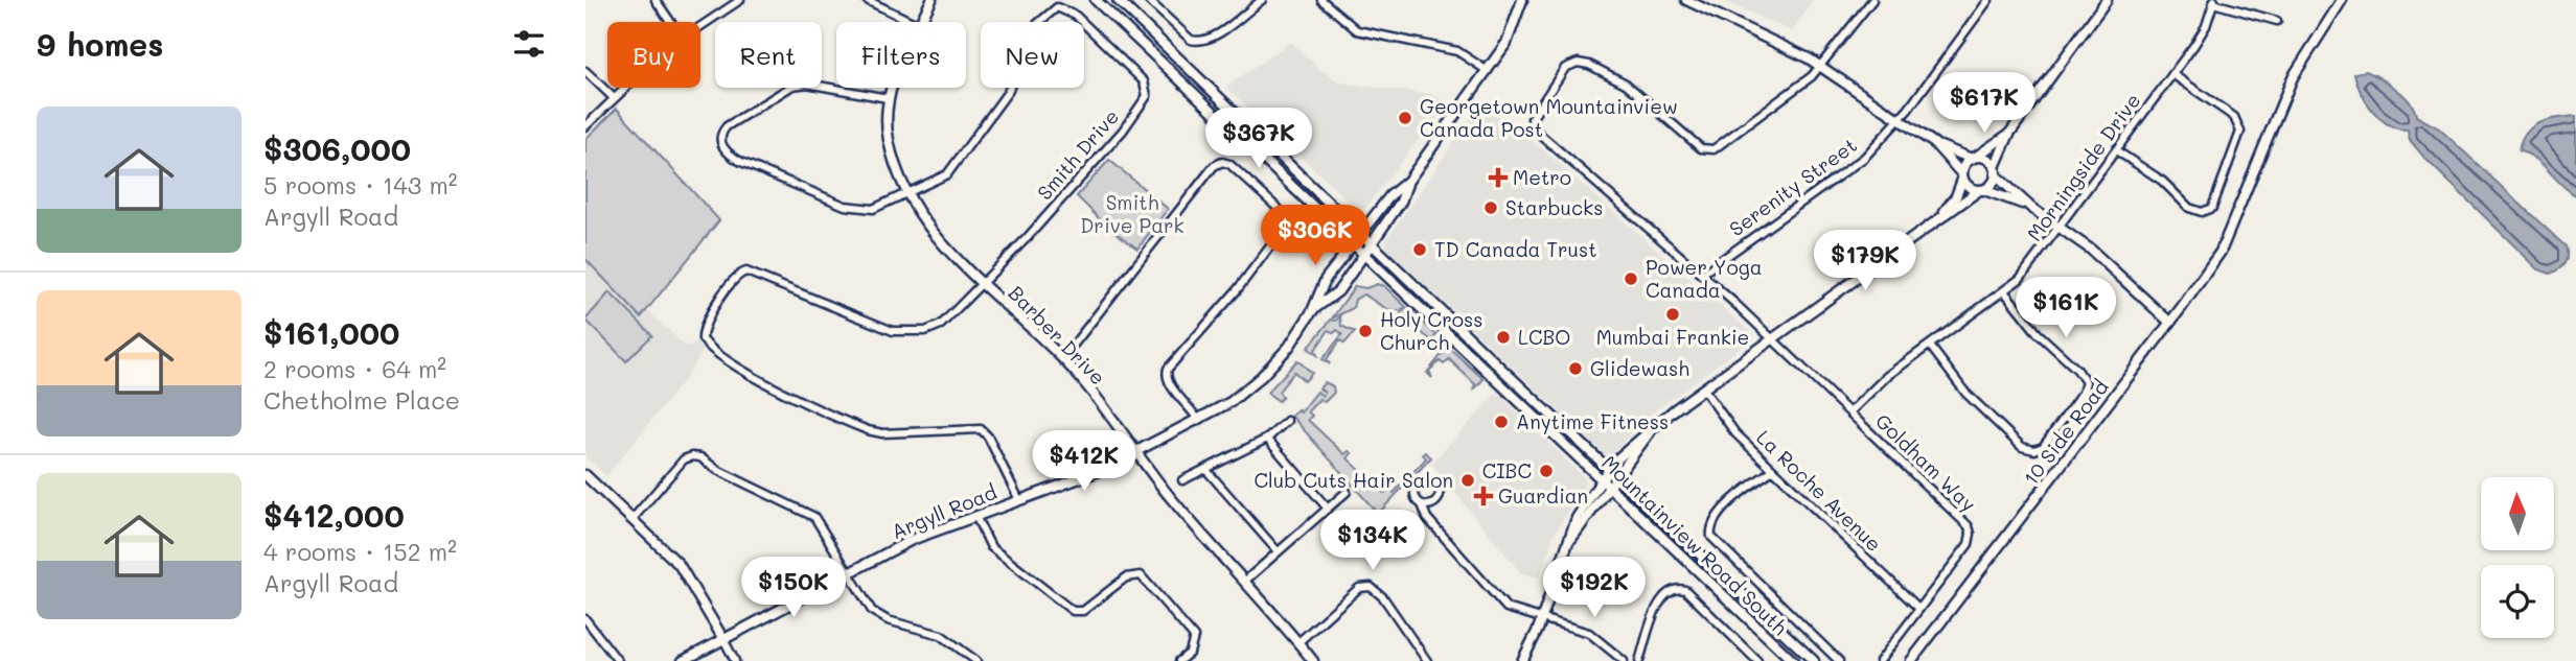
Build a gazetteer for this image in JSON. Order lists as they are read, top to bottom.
{
  "streets": {
    "street": [
      "Smith Drive",
      "Morningside Drive",
      "Serenity Street",
      "Barber Drive",
      "10 Side Road",
      "Goldham Way",
      "La Roche Avenue",
      "Argyll Road",
      "Mountainview Road South"
    ]
  },
  "crossings": [
    ["Smith Drive", "Barber Drive"],
    ["Morningside Drive", "Goldham Way"],
    ["Serenity Street", "Goldham Way"],
    ["Barber Drive", "Argyll Road"],
    ["Goldham Way", "La Roche Avenue"],
    ["Argyll Road", "Mountainview Road South"]
  ],
  "parks": ["Smith Drive Park"],
  "places": {
    "other": [
      "Georgetown Mountainview Canada Post",
      "Starbucks",
      "TD Canada Trust",
      "Power Yoga Canada",
      "Mumbai Frankie",
      "Holy Cross Church",
      "LCBO",
      "Glidewash",
      "Anytime Fitness",
      "CIBC",
      "Club Cuts Hair Salon"
    ],
    "health": ["Metro", "Guardian"]
  },
  "north": "top",
  "page": {
    "heading": "9 homes",
    "chip": [
      "Buy",
      "Rent",
      "Filters",
      "New"
    ],
    "price": [
      "$617K",
      "$367K",
      "$306K",
      "$179K",
      "$161K",
      "$412K",
      "$134K",
      "$150K",
      "$192K"
    ],
    "list": [
      {
        "name": "$306,000",
        "note": "5 rooms · 143 m² · Argyll Road"
      },
      {
        "name": "$161,000",
        "note": "2 rooms · 64 m² · Chetholme Place"
      },
      {
        "name": "$412,000",
        "note": "4 rooms · 152 m² · Argyll Road"
      }
    ]
  }
}
